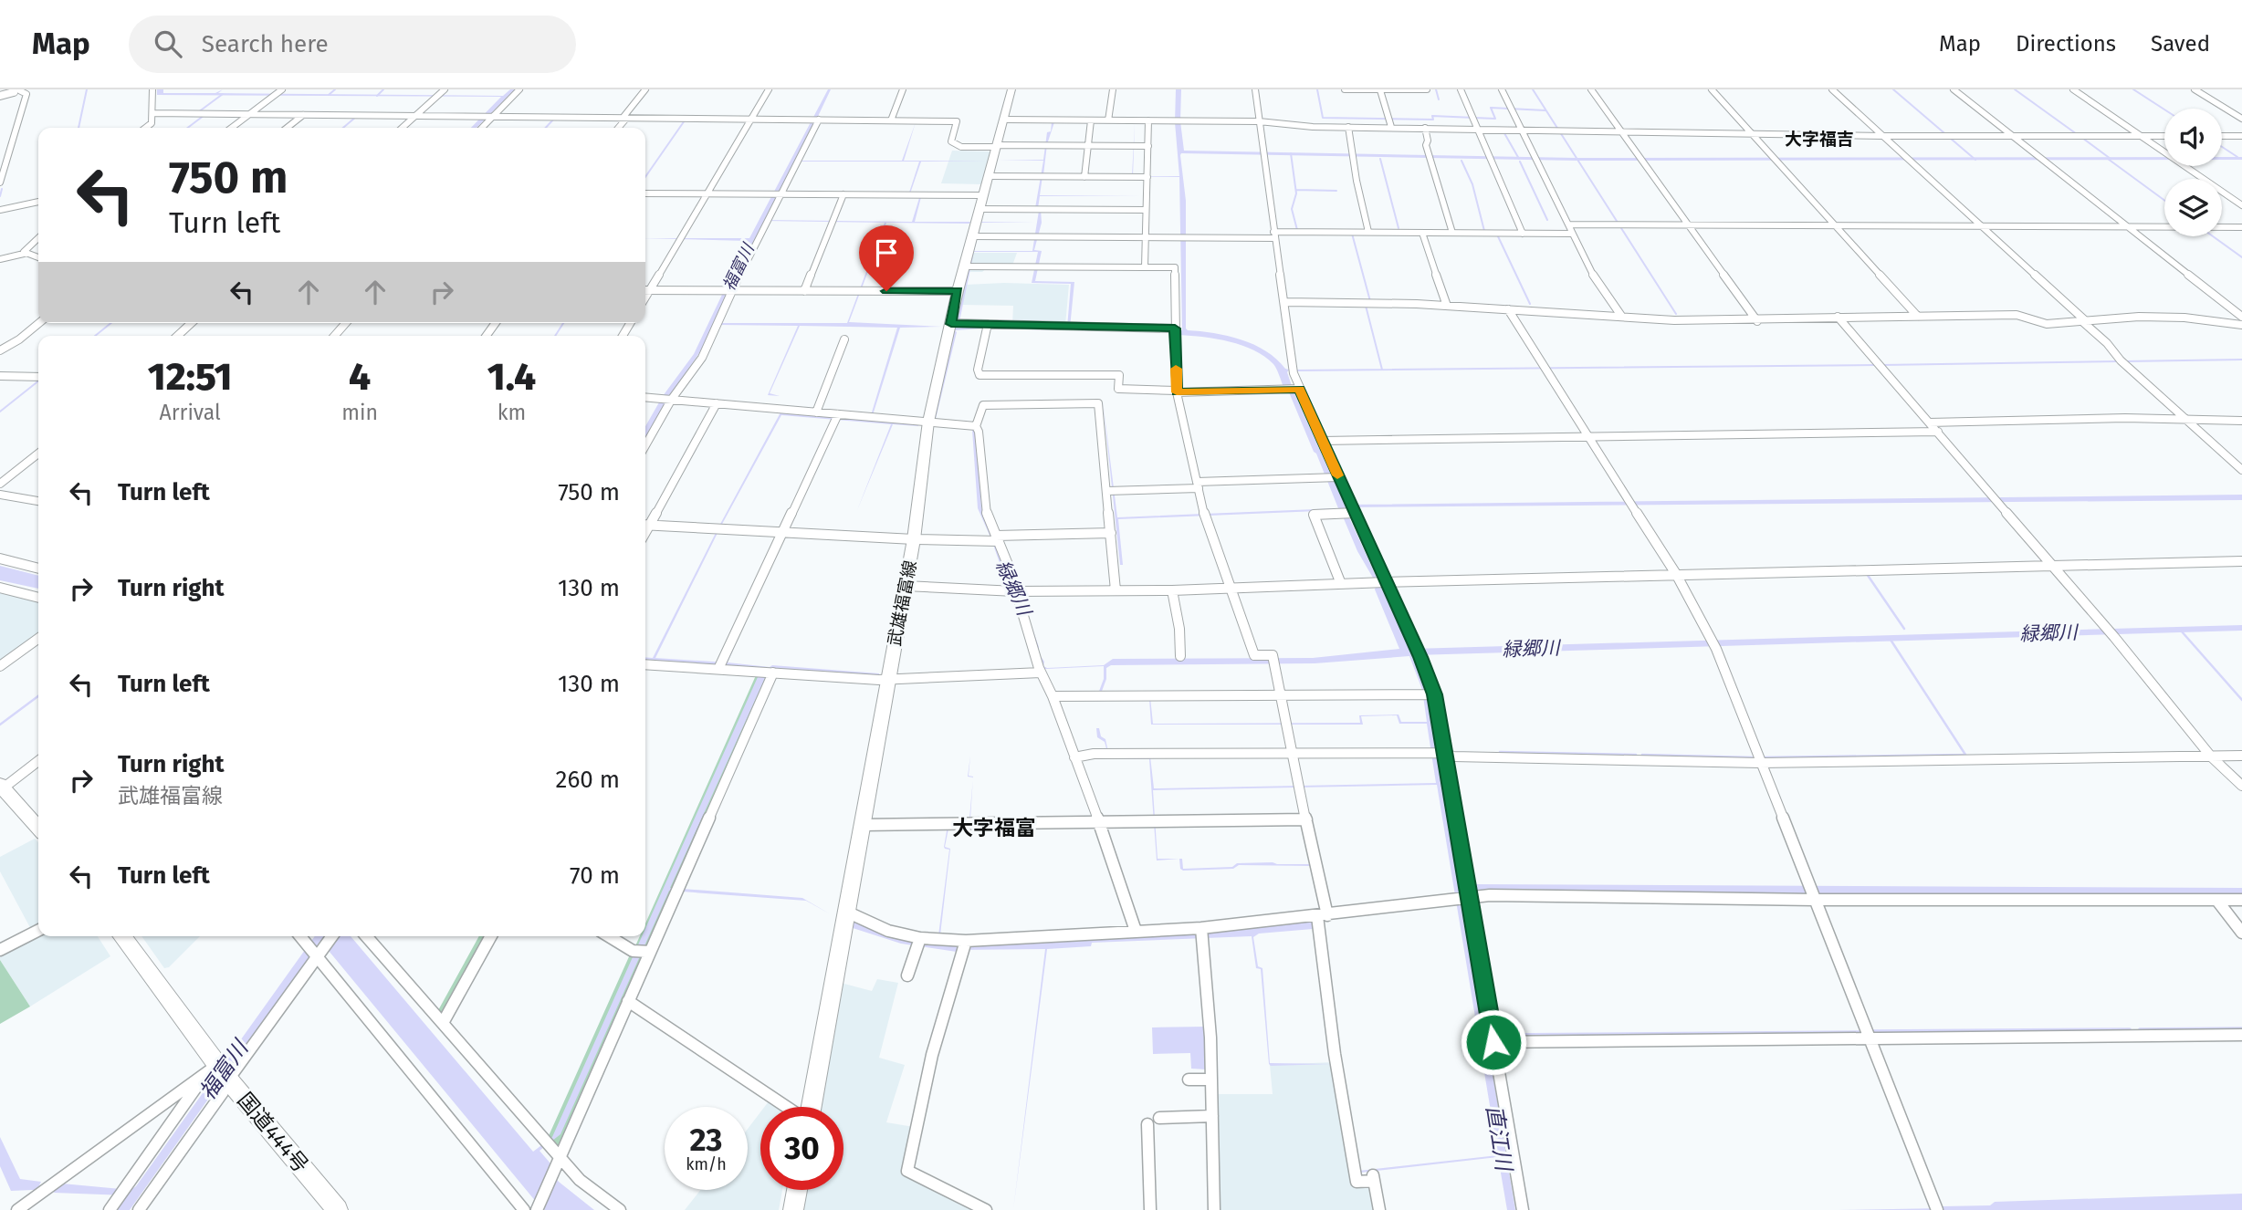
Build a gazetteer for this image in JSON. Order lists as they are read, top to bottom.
{
  "streets": {
    "main road": ["武雄福富線", "国道444号"]
  },
  "districts": ["大字福吉", "大字福富"],
  "water": ["福富川", "緑郷川", "直江川"],
  "page": {
    "header": "Map",
    "search": "Search here",
    "nav": ["Map", "Directions", "Saved"],
    "turn": ["750 m", "Turn left"],
    "eta": [
      "12:51",
      "Arrival",
      "4",
      "min",
      "1.4",
      "km"
    ],
    "list": [
      {
        "name": "Turn left",
        "value": "750 m"
      },
      {
        "name": "Turn right",
        "value": "130 m"
      },
      {
        "name": "Turn left",
        "value": "130 m"
      },
      {
        "name": "Turn right",
        "note": "武雄福富線",
        "value": "260 m"
      },
      {
        "name": "Turn left",
        "value": "70 m"
      }
    ],
    "speed": "23 km/h",
    "limit": "30"
  }
}
